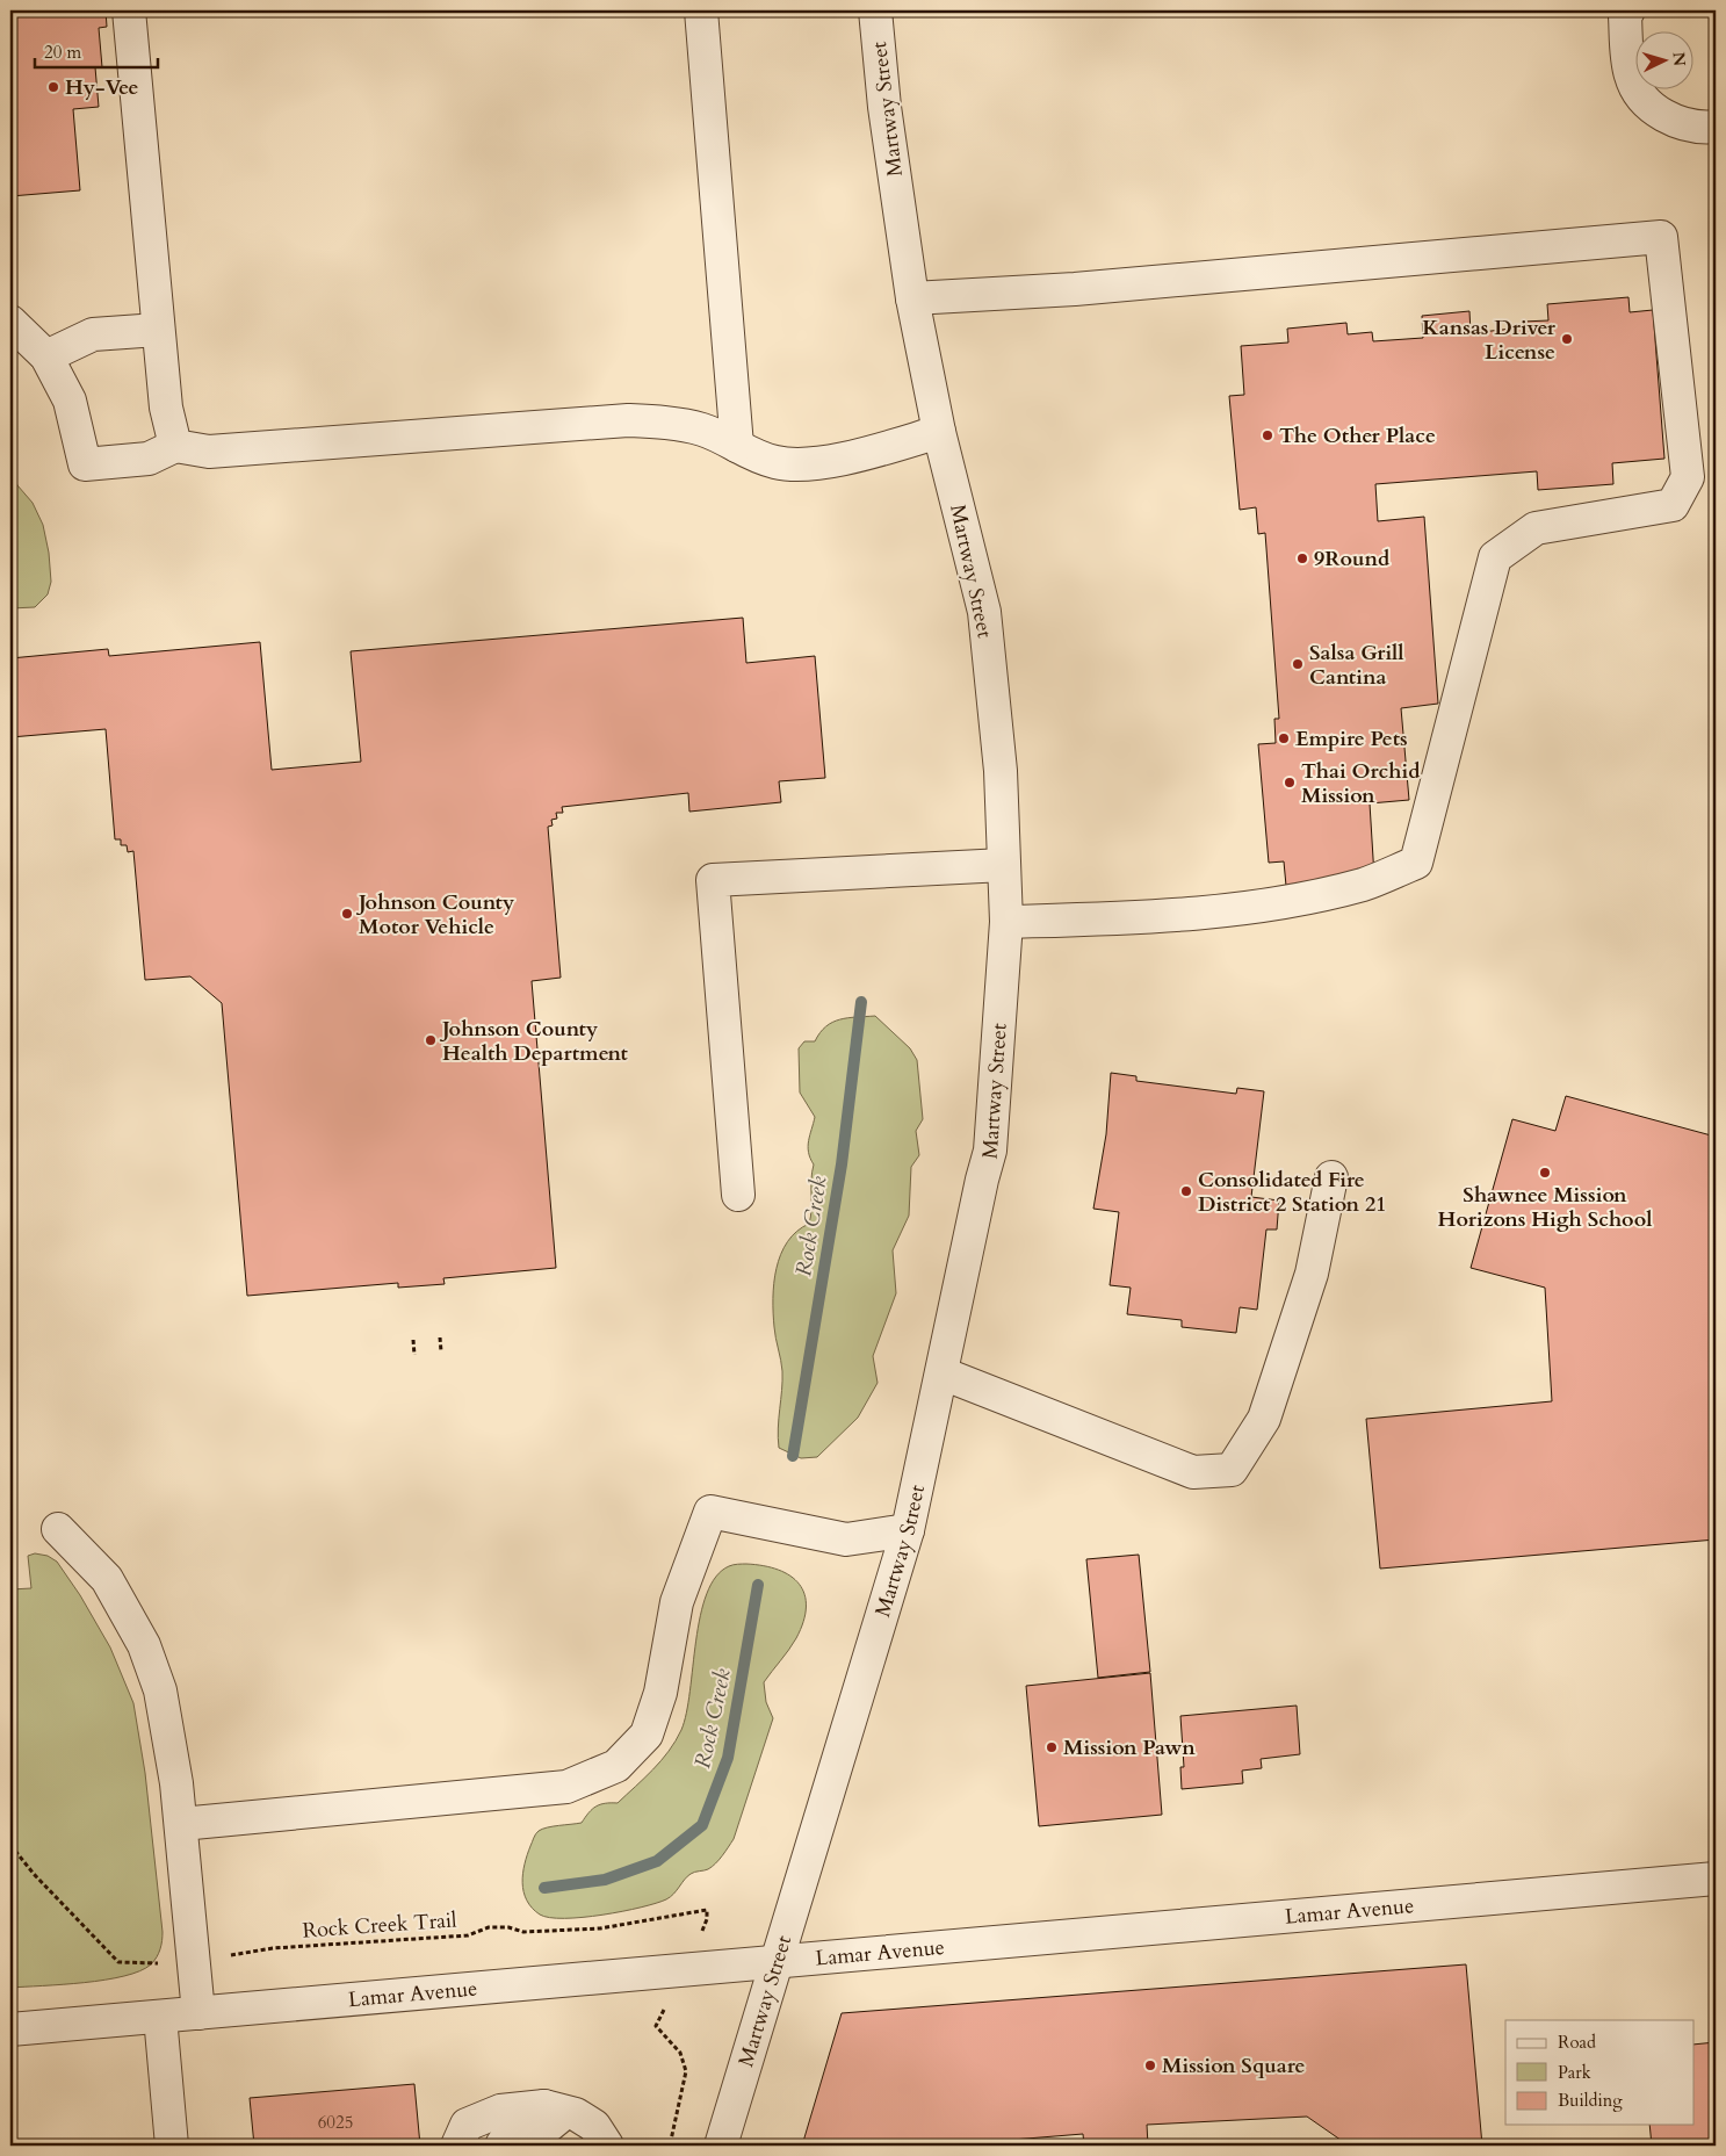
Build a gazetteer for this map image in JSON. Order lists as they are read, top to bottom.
{
  "streets": {
    "street": ["Martway Street", "Lamar Avenue"],
    "path": ["Rock Creek Trail"]
  },
  "crossings": [
    ["Martway Street", "Lamar Avenue"]
  ],
  "water": ["Rock Creek"],
  "places": [
    "Hy-Vee",
    "Kansas Driver License",
    "The Other Place",
    "9Round",
    "Salsa Grill Cantina",
    "Empire Pets",
    "Thai Orchid Mission",
    "Johnson County Motor Vehicle",
    "Johnson County Health Department",
    "Shawnee Mission Horizons High School",
    "Consolidated Fire District 2 Station 21",
    "Mission Pawn",
    "Mission Square"
  ],
  "house_numbers": ["6025"],
  "legend": ["Road", "Park", "Building"],
  "scale_bar": "20 m",
  "north": "right"
}
